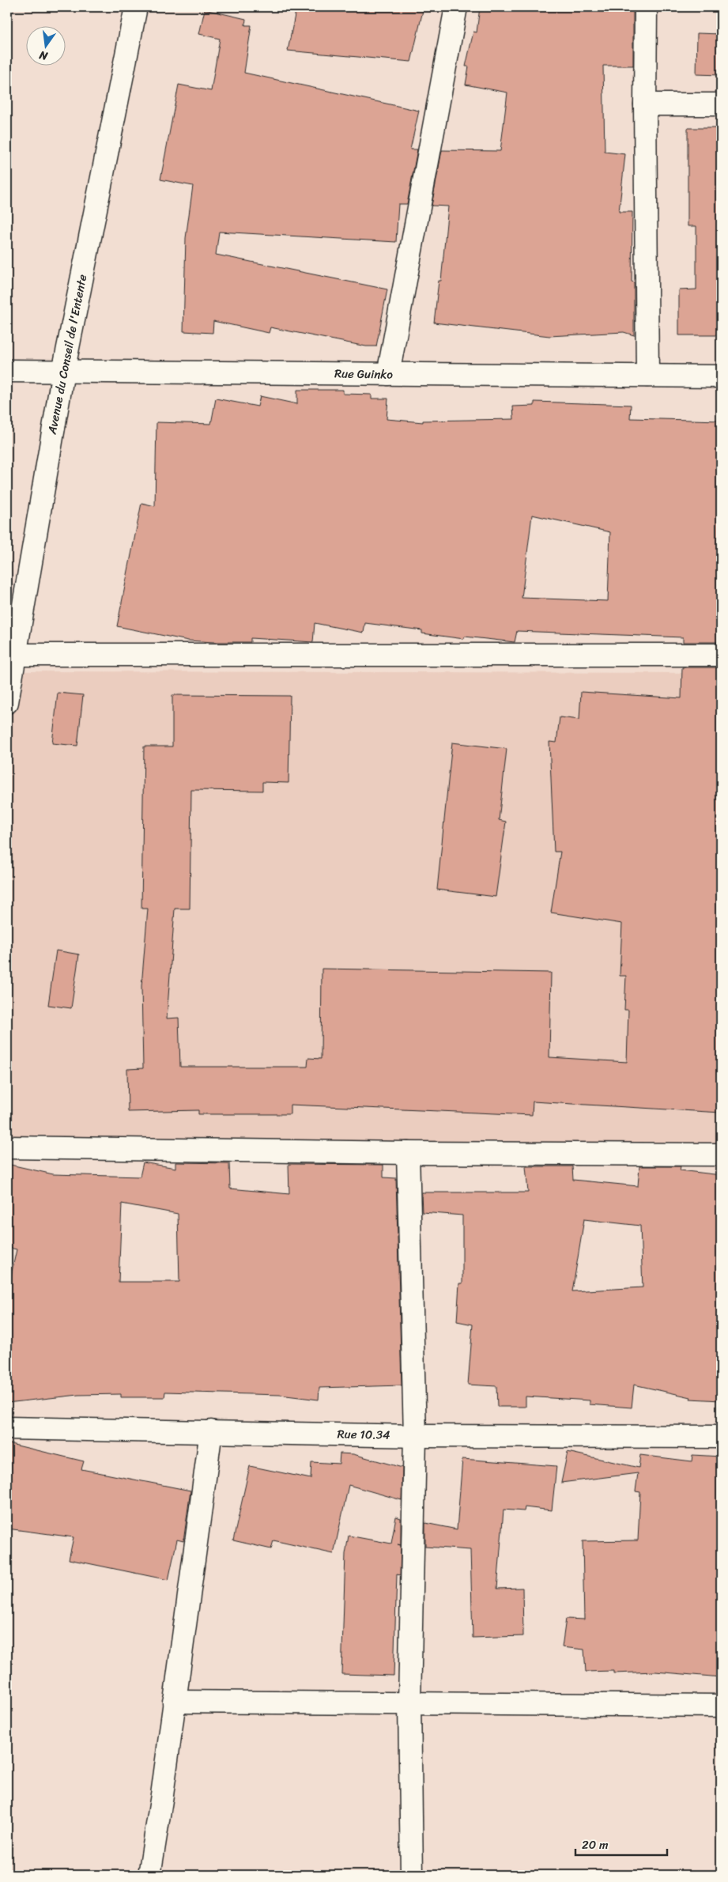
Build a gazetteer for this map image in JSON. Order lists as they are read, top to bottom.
{
  "streets": {
    "street": ["Avenue du Conseil de l'Entente", "Rue Guinko", "Rue 10.34"]
  },
  "crossings": [
    ["Avenue du Conseil de l'Entente", "Rue Guinko"]
  ],
  "scale_bar": "20 m",
  "north": "bottom"
}
